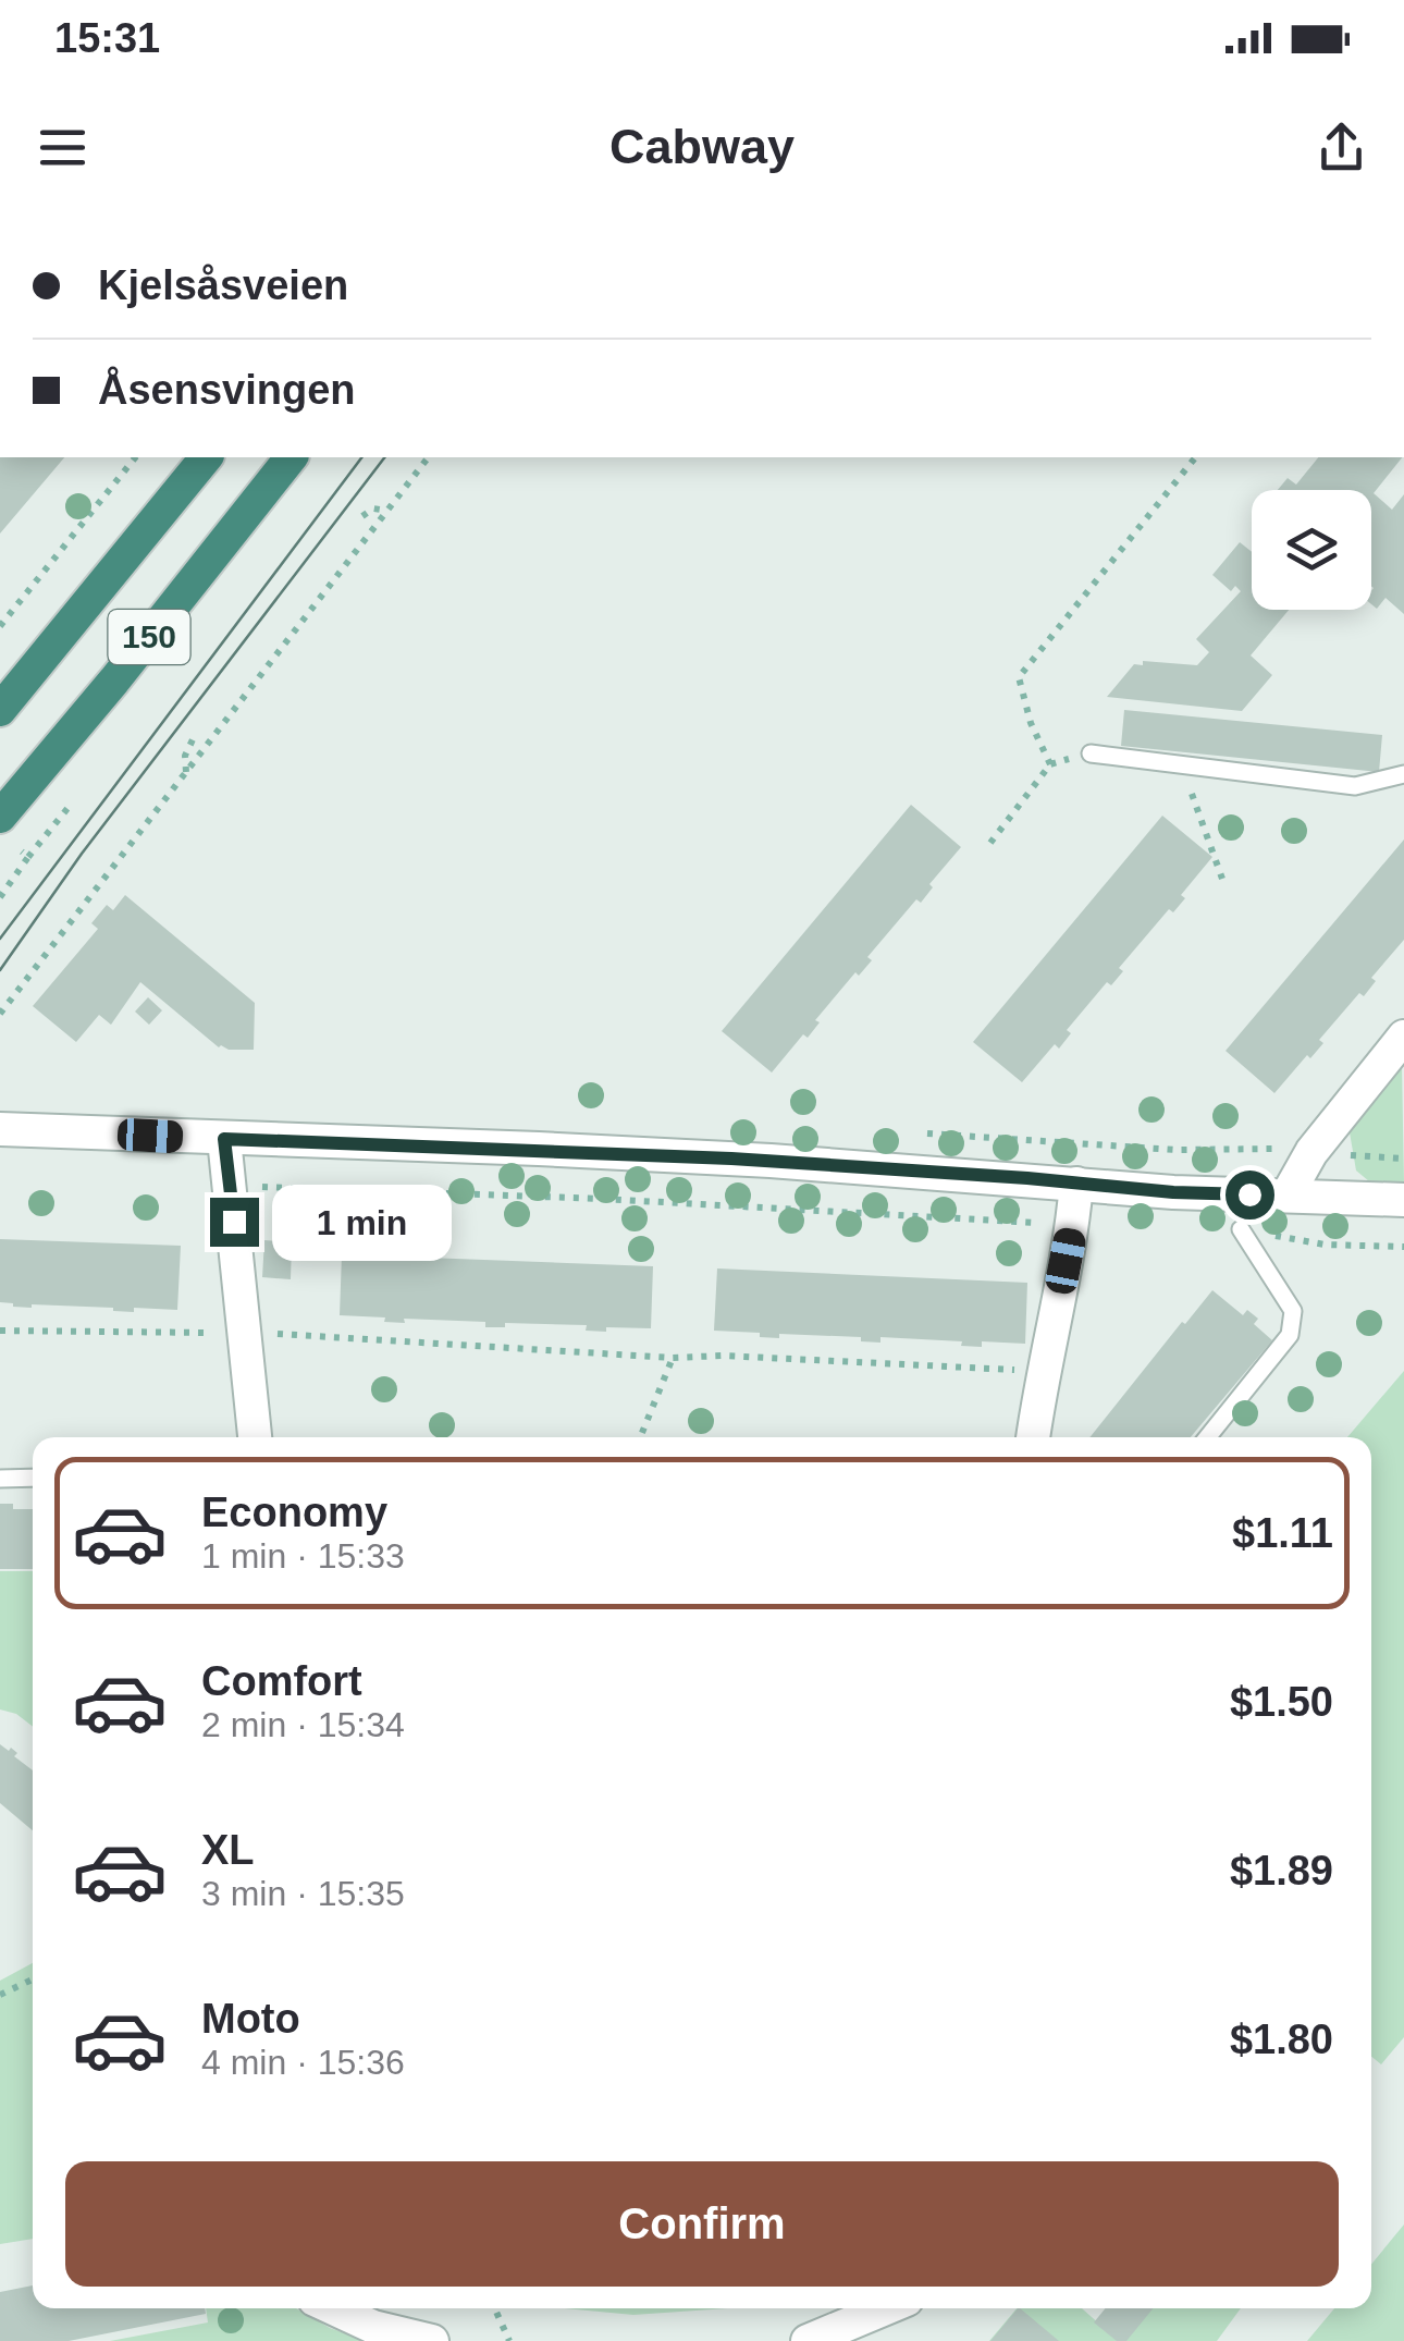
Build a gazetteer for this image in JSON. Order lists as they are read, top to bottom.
{
  "streets": {
    "highway": ["150"]
  },
  "page": {
    "status": "15:31",
    "header": "Cabway",
    "banner": ["Kjelsåsveien", "Åsensvingen"],
    "bubble": "1 min",
    "list": [
      {
        "name": "Economy",
        "note": "1 min · 15:33",
        "value": "$1.11"
      },
      {
        "name": "Comfort",
        "note": "2 min · 15:34",
        "value": "$1.50"
      },
      {
        "name": "XL",
        "note": "3 min · 15:35",
        "value": "$1.89"
      },
      {
        "name": "Moto",
        "note": "4 min · 15:36",
        "value": "$1.80"
      }
    ],
    "buttons": "Confirm"
  }
}
